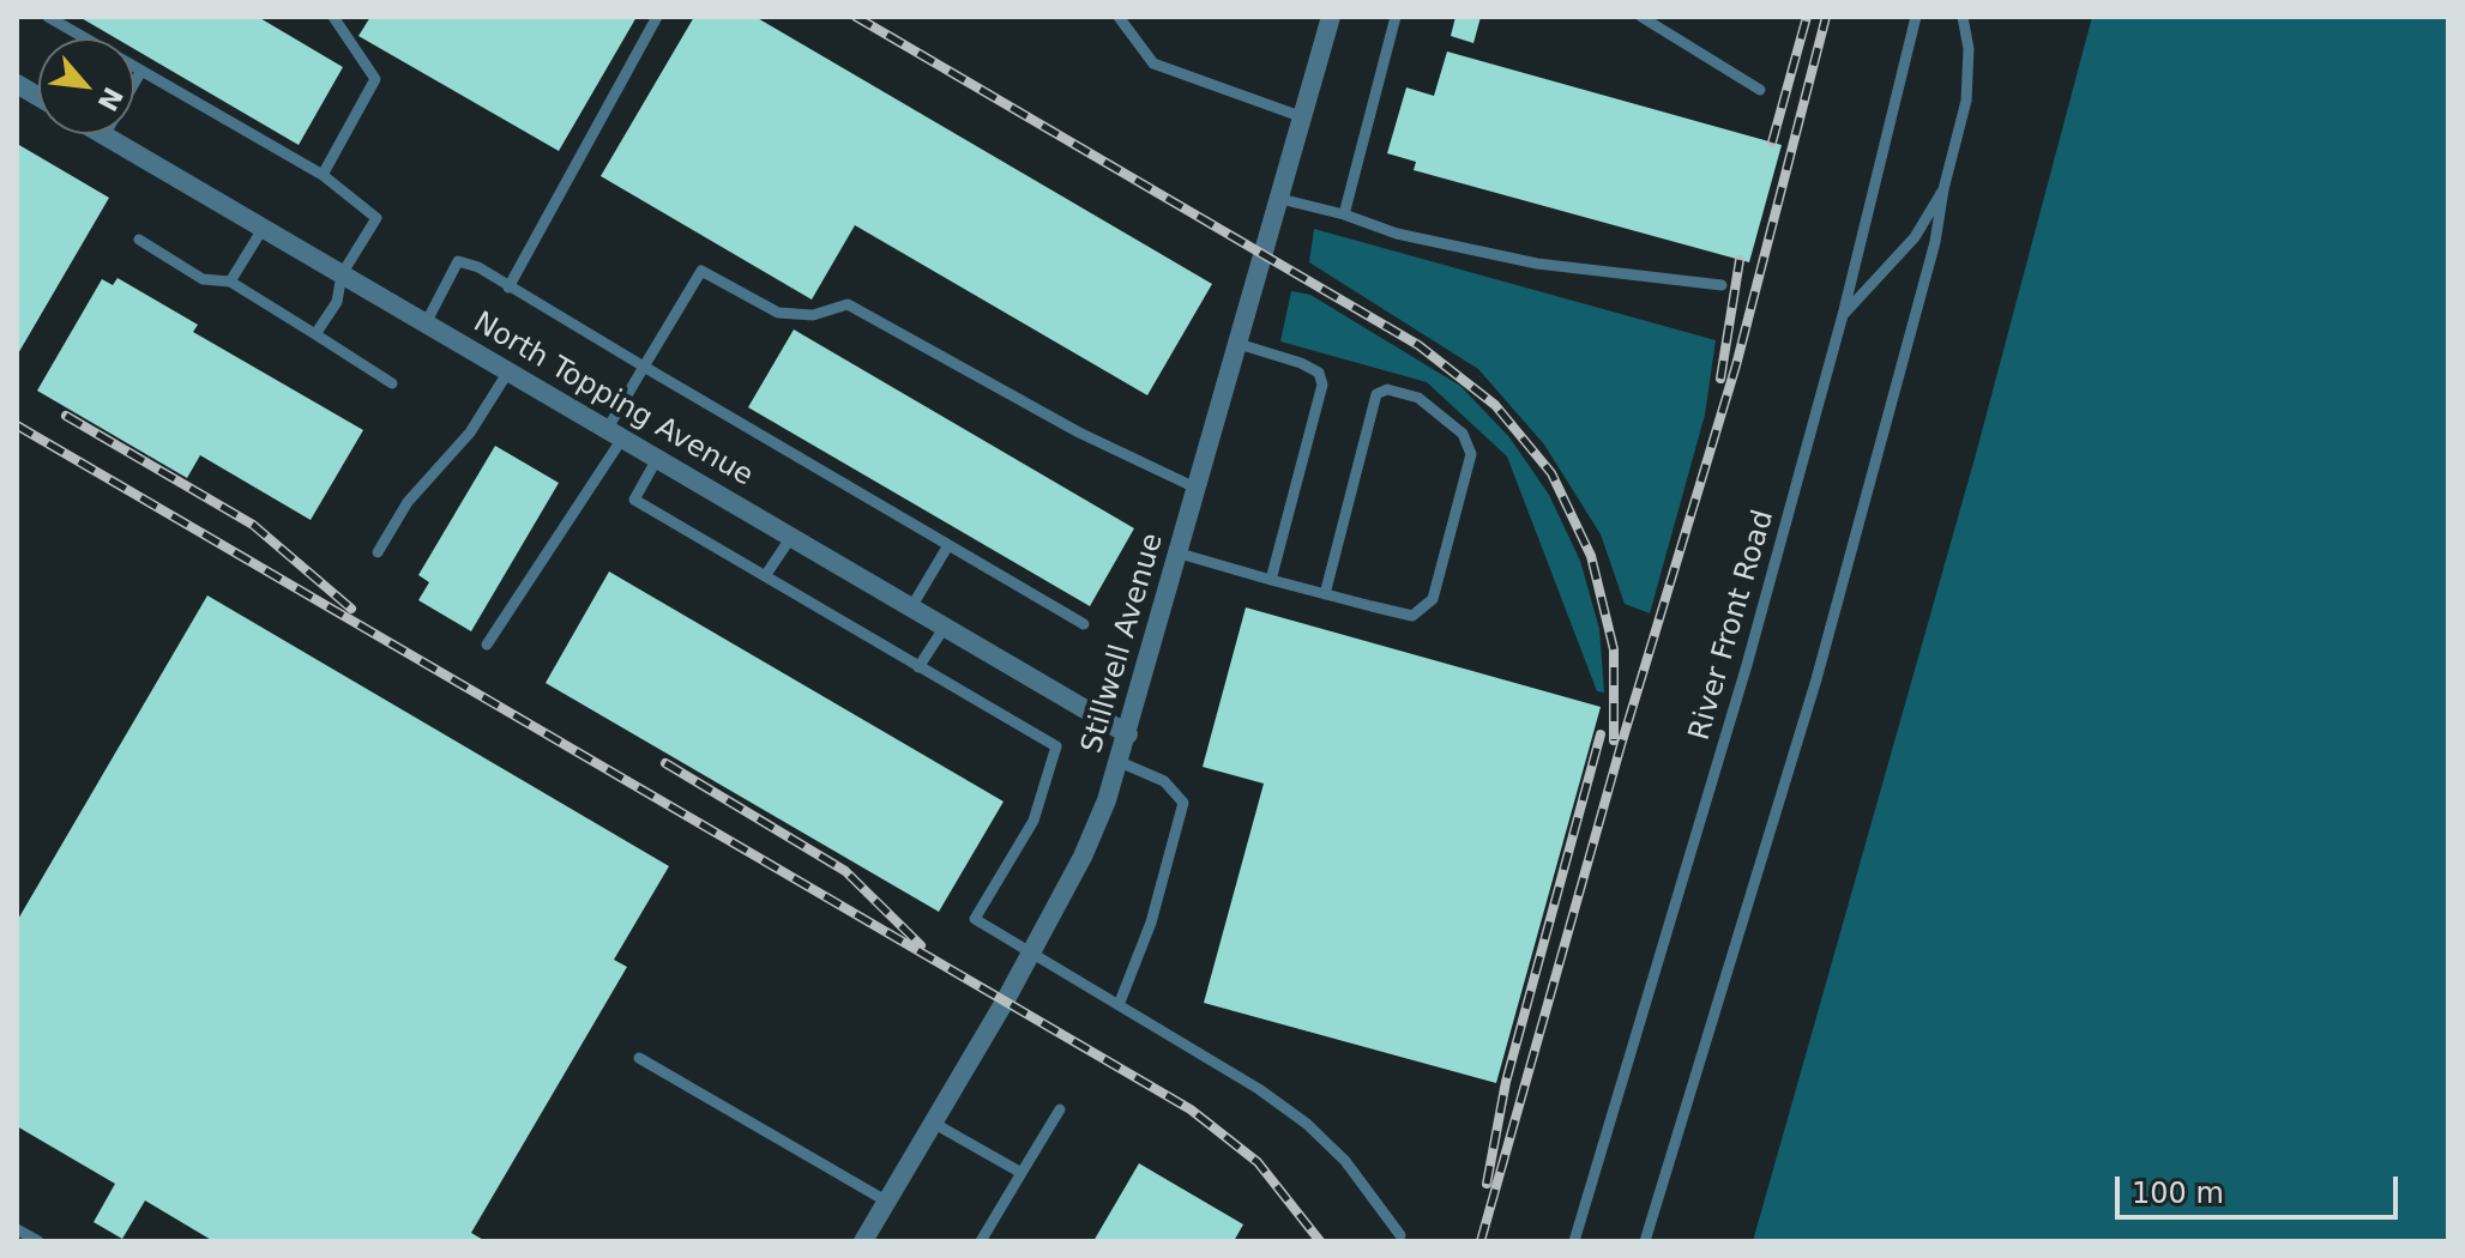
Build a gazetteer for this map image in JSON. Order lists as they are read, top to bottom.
{
  "streets": {
    "street": ["North Topping Avenue", "Stillwell Avenue"],
    "lane": ["River Front Road"]
  },
  "crossings": [
    ["North Topping Avenue", "Stillwell Avenue"]
  ],
  "scale_bar": "100 m",
  "north": "bottom right"
}
